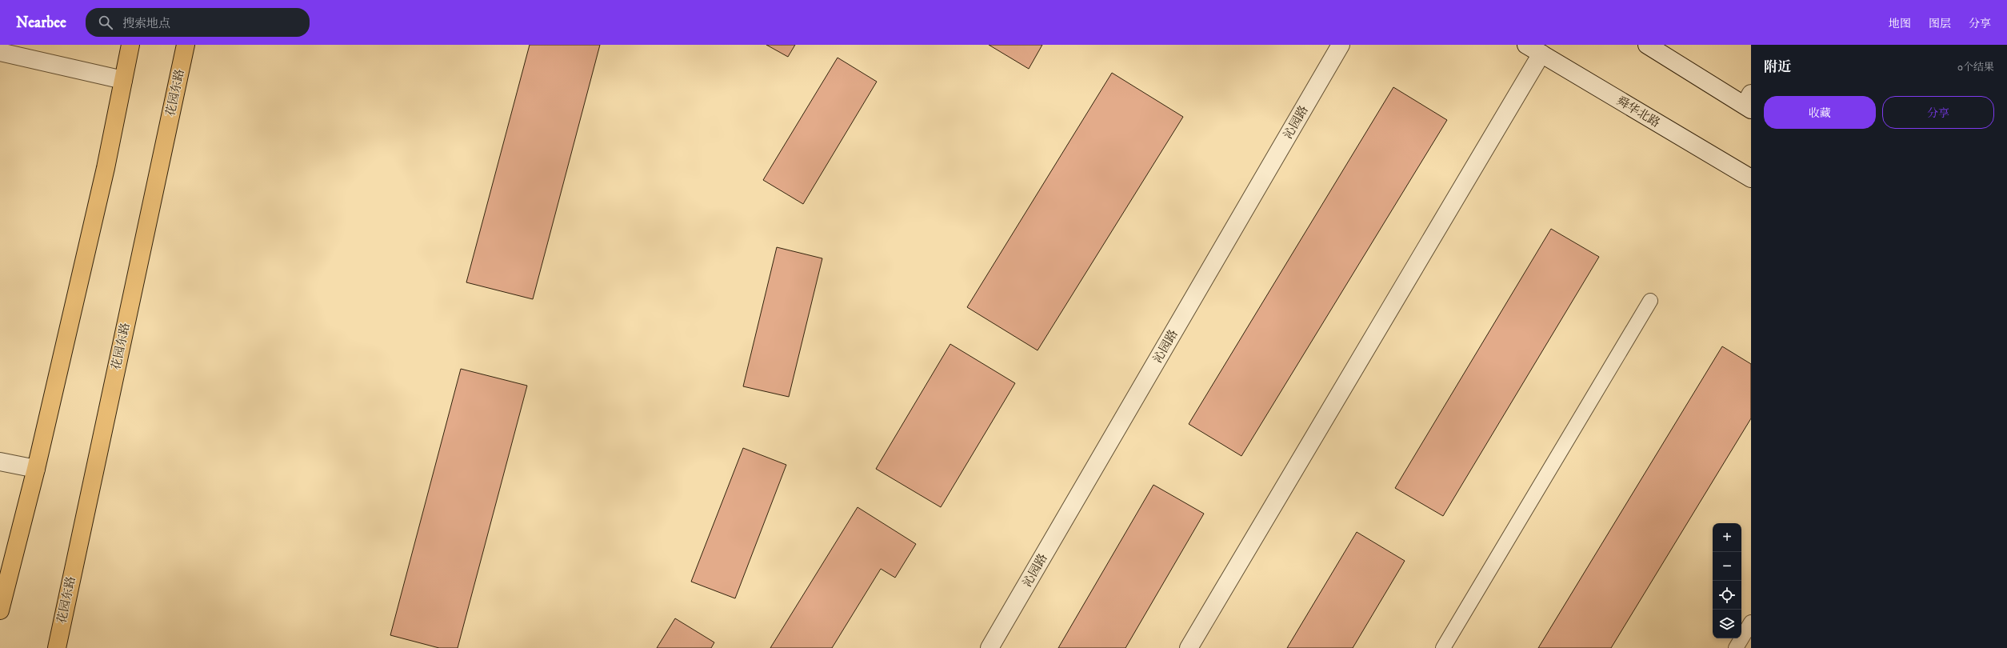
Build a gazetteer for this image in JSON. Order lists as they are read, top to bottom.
{
  "streets": {
    "main road": ["花园东路"],
    "street": ["舜华北路", "沁园路"]
  },
  "page": {
    "header": "Nearbee",
    "search": "搜索地点",
    "nav": ["地图", "图层", "分享"],
    "heading": ["附近", "0个结果"],
    "buttons": ["收藏", "分享"],
    "map_buttons": ["+", "−"]
  }
}
